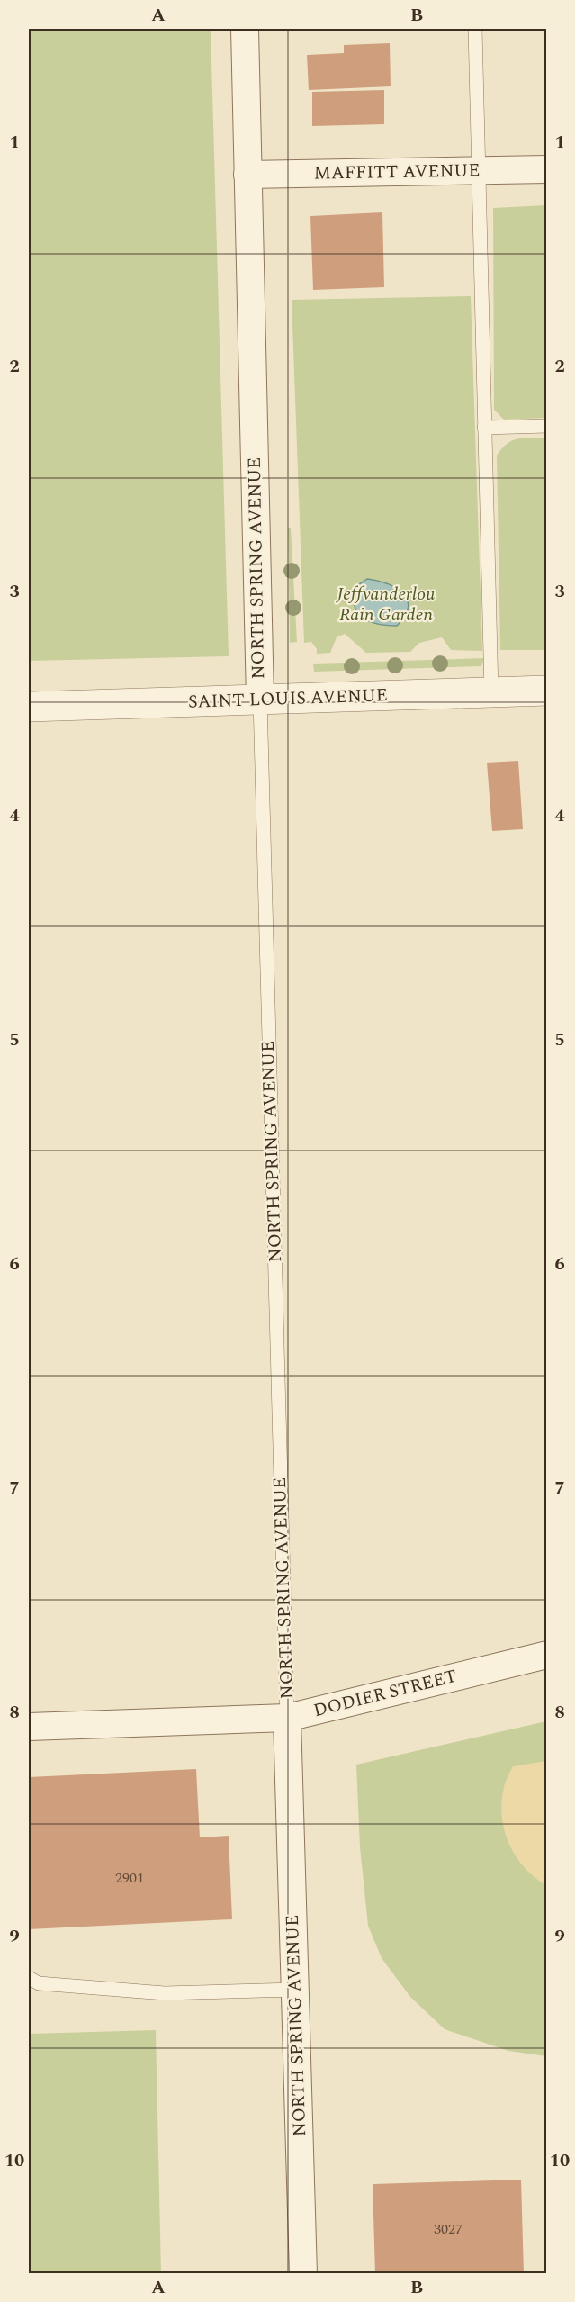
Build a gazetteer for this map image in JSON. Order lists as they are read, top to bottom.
{
  "streets": {
    "street": [
      "MAFFITT AVENUE",
      "NORTH SPRING AVENUE",
      "SAINT LOUIS AVENUE",
      "DODIER STREET"
    ]
  },
  "crossings": [
    ["MAFFITT AVENUE", "NORTH SPRING AVENUE"],
    ["NORTH SPRING AVENUE", "SAINT LOUIS AVENUE"],
    ["NORTH SPRING AVENUE", "DODIER STREET"]
  ],
  "parks": ["Jeffvanderlou Rain Garden"],
  "house_numbers": ["2901", "3027"],
  "grid": {
    "columns": ["A", "B"],
    "rows": [
      "1",
      "2",
      "3",
      "4",
      "5",
      "6",
      "7",
      "8",
      "9",
      "10"
    ]
  }
}
